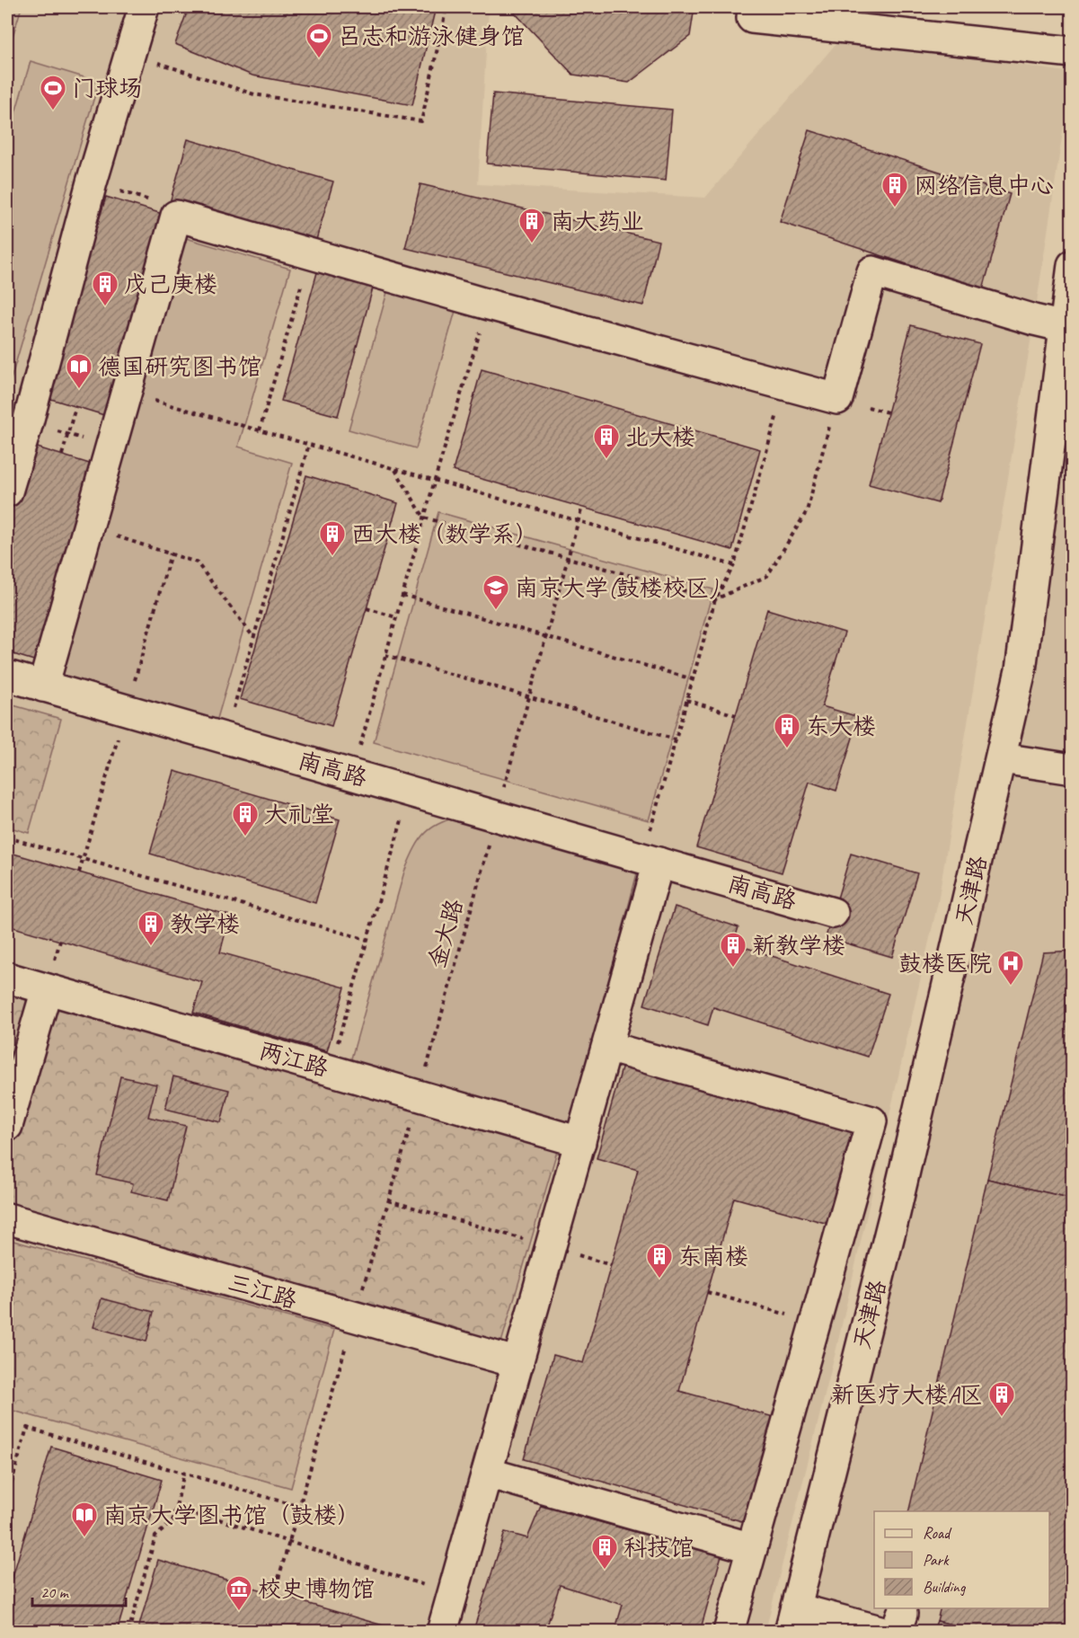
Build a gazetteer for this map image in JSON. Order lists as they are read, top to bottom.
{
  "streets": {
    "street": [
      "南高路",
      "天津路",
      "两江路",
      "三江路"
    ],
    "path": ["金大路"]
  },
  "crossings": [
    ["南高路", "金大路"]
  ],
  "places": {
    "sports": ["吕志和游泳健身馆", "门球场"],
    "building": [
      "网络信息中心",
      "南大药业",
      "戊己庚楼",
      "北大楼",
      "西大楼（数学系）",
      "东大楼",
      "大礼堂",
      "教学楼",
      "新教学楼",
      "东南楼",
      "新医疗大楼A区",
      "科技馆"
    ],
    "library": ["德国研究图书馆", "南京大学图书馆（鼓楼）"],
    "school or university": ["南京大学(鼓楼校区)"],
    "hospital": ["鼓楼医院"],
    "museum": ["校史博物馆"]
  },
  "legend": ["Road", "Park", "Building"],
  "scale_bar": "20 m"
}
